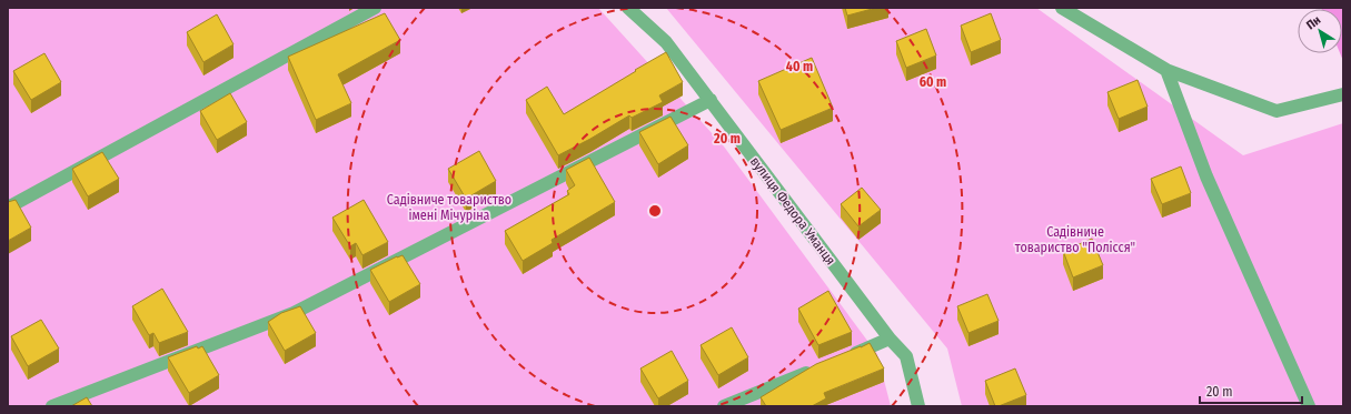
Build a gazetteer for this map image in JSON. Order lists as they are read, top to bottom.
{
  "streets": {
    "street": ["вулиця Федора Уманця"]
  },
  "parks": ["Садівниче товариство імені Мічуріна", "Садівниче товариство \"Полісся\""],
  "scale_bar": "20 m",
  "north": "top left",
  "rings": ["40 m", "60 m", "20 m"]
}
